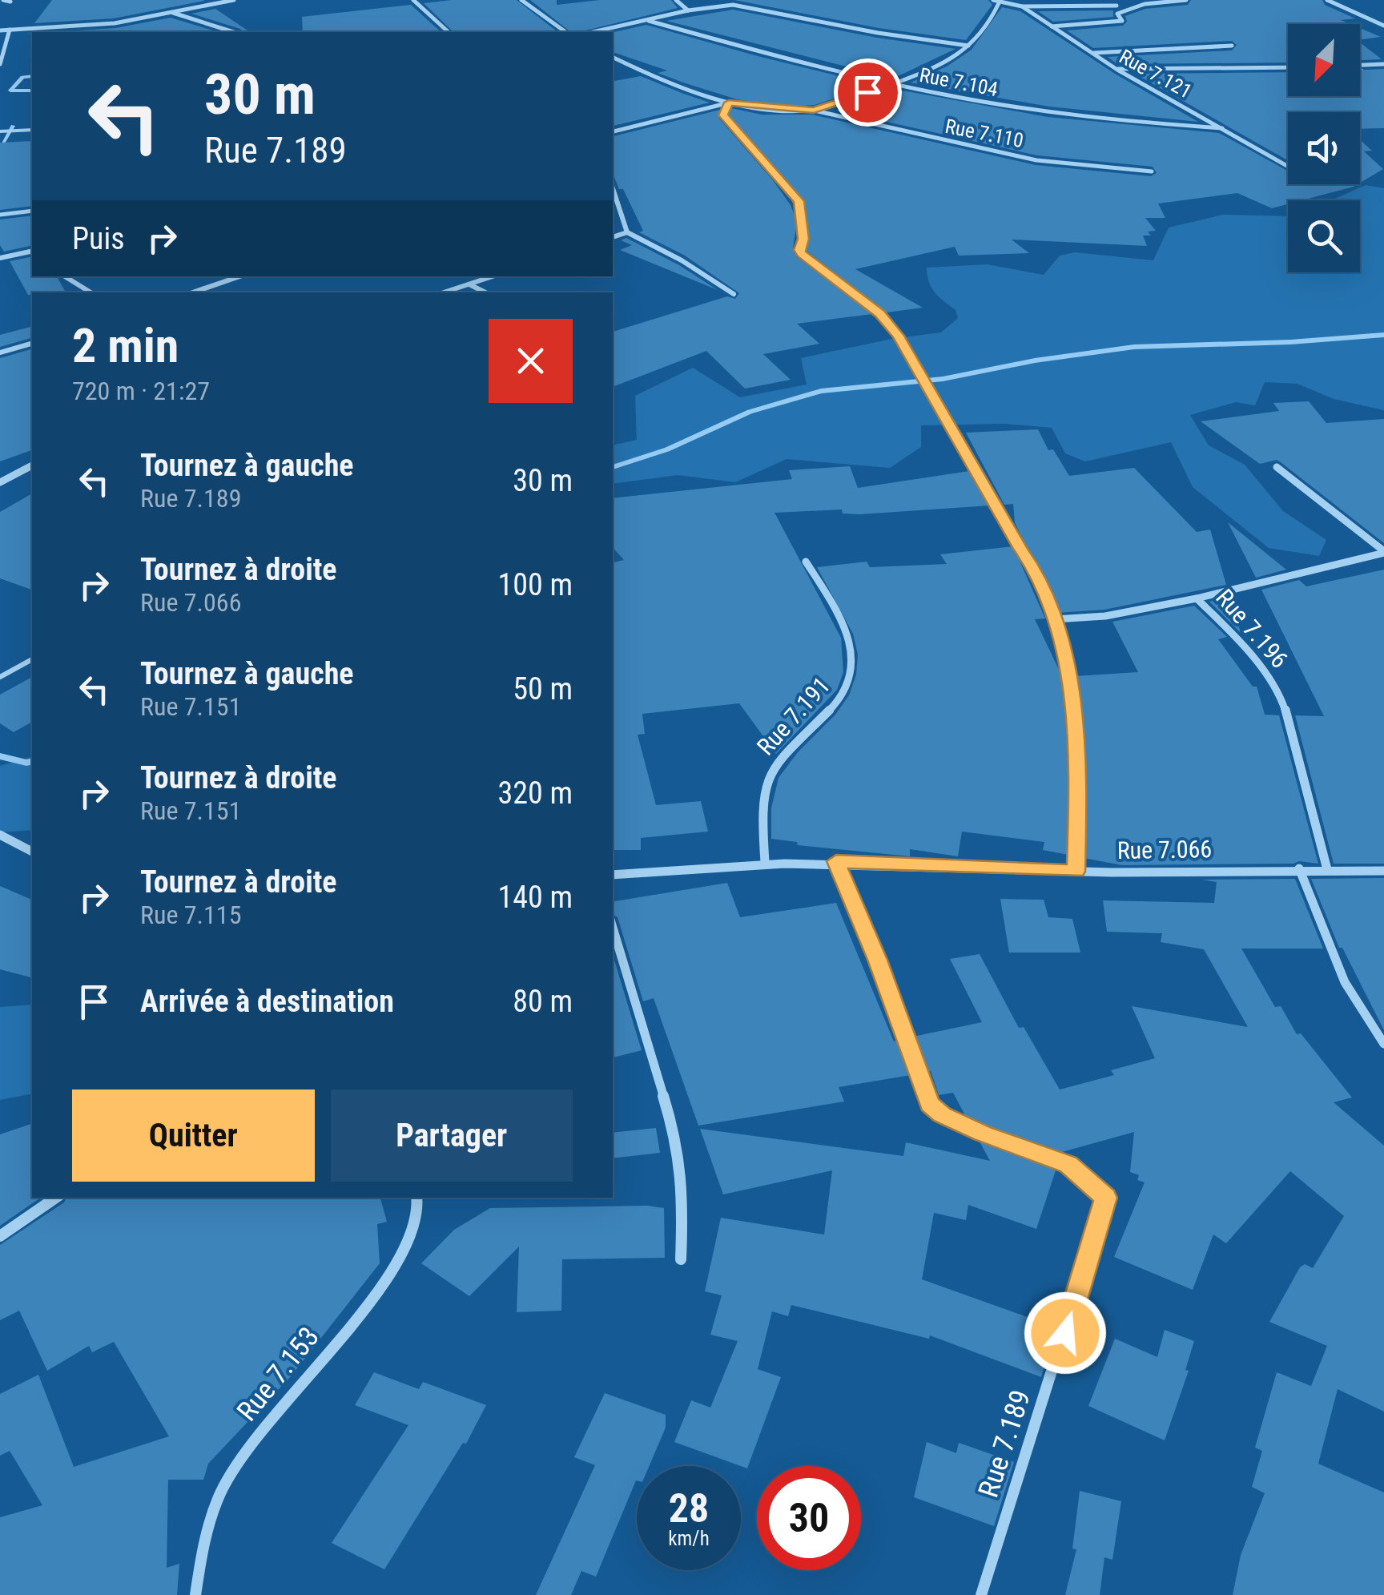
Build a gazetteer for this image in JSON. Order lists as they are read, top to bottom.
{
  "streets": {
    "street": [
      "Rue 7.121",
      "Rue 7.104",
      "Rue 7.110",
      "Rue 7.196",
      "Rue 7.191",
      "Rue 7.066",
      "Rue 7.153",
      "Rue 7.189"
    ]
  },
  "crossings": [
    ["Rue 7.121", "Rue 7.104"],
    ["Rue 7.196", "Rue 7.066"],
    ["Rue 7.191", "Rue 7.066"],
    ["Rue 7.066", "Rue 7.189"]
  ],
  "north": "bottom left",
  "page": {
    "turn": ["30 m", "Rue 7.189"],
    "then": "Puis",
    "heading": ["2 min", "720 m · 21:27"],
    "list": [
      {
        "name": "Tournez à gauche",
        "note": "Rue 7.189",
        "value": "30 m"
      },
      {
        "name": "Tournez à droite",
        "note": "Rue 7.066",
        "value": "100 m"
      },
      {
        "name": "Tournez à gauche",
        "note": "Rue 7.151",
        "value": "50 m"
      },
      {
        "name": "Tournez à droite",
        "note": "Rue 7.151",
        "value": "320 m"
      },
      {
        "name": "Tournez à droite",
        "note": "Rue 7.115",
        "value": "140 m"
      },
      {
        "name": "Arrivée à destination",
        "value": "80 m"
      }
    ],
    "buttons": ["Quitter", "Partager"],
    "speed": "28 km/h",
    "limit": "30"
  }
}
